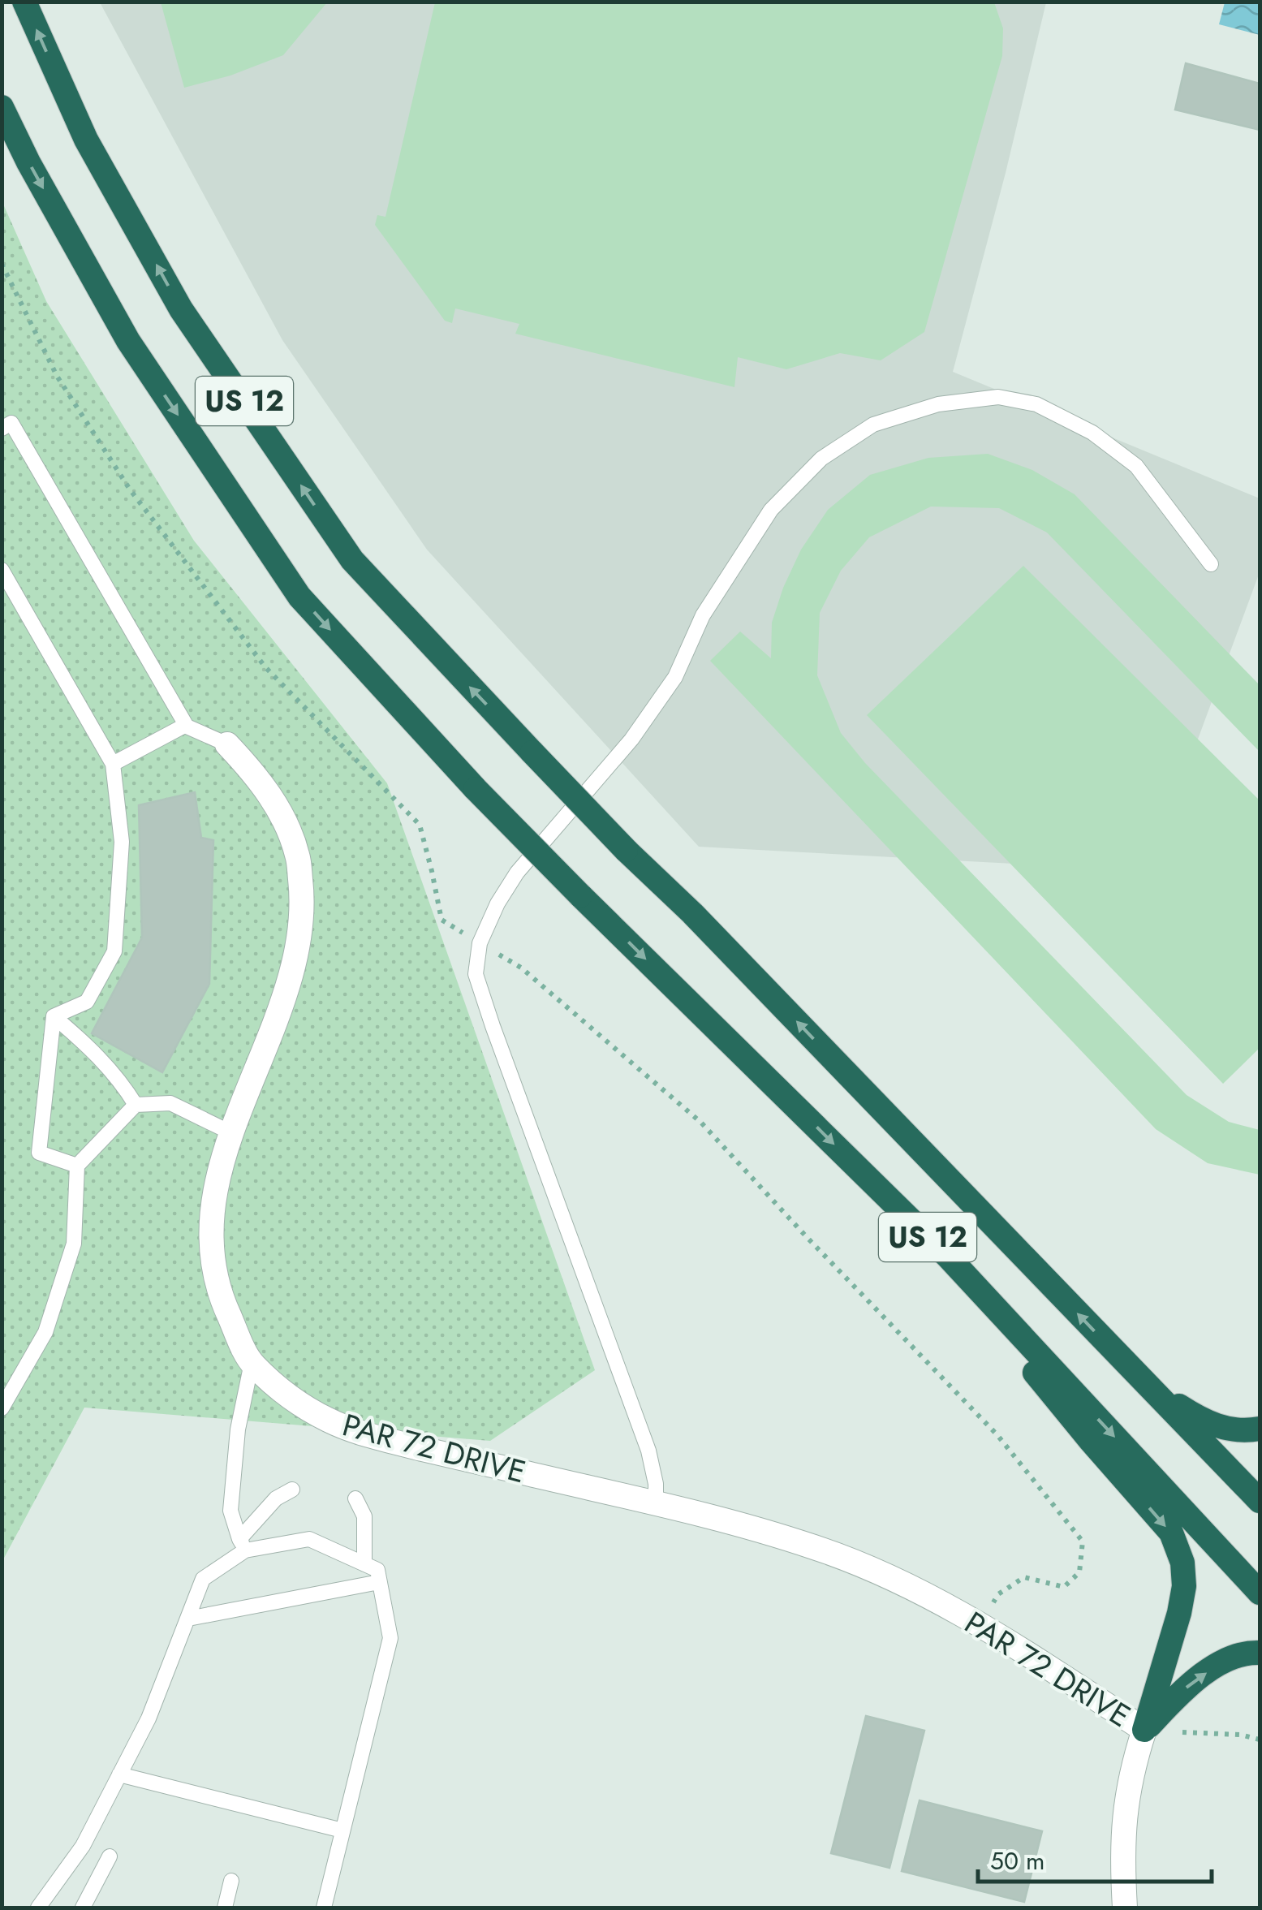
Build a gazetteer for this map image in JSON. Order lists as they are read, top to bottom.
{
  "streets": {
    "highway": ["US 12"],
    "street": ["PAR 72 DRIVE"]
  },
  "scale_bar": "50 m"
}
